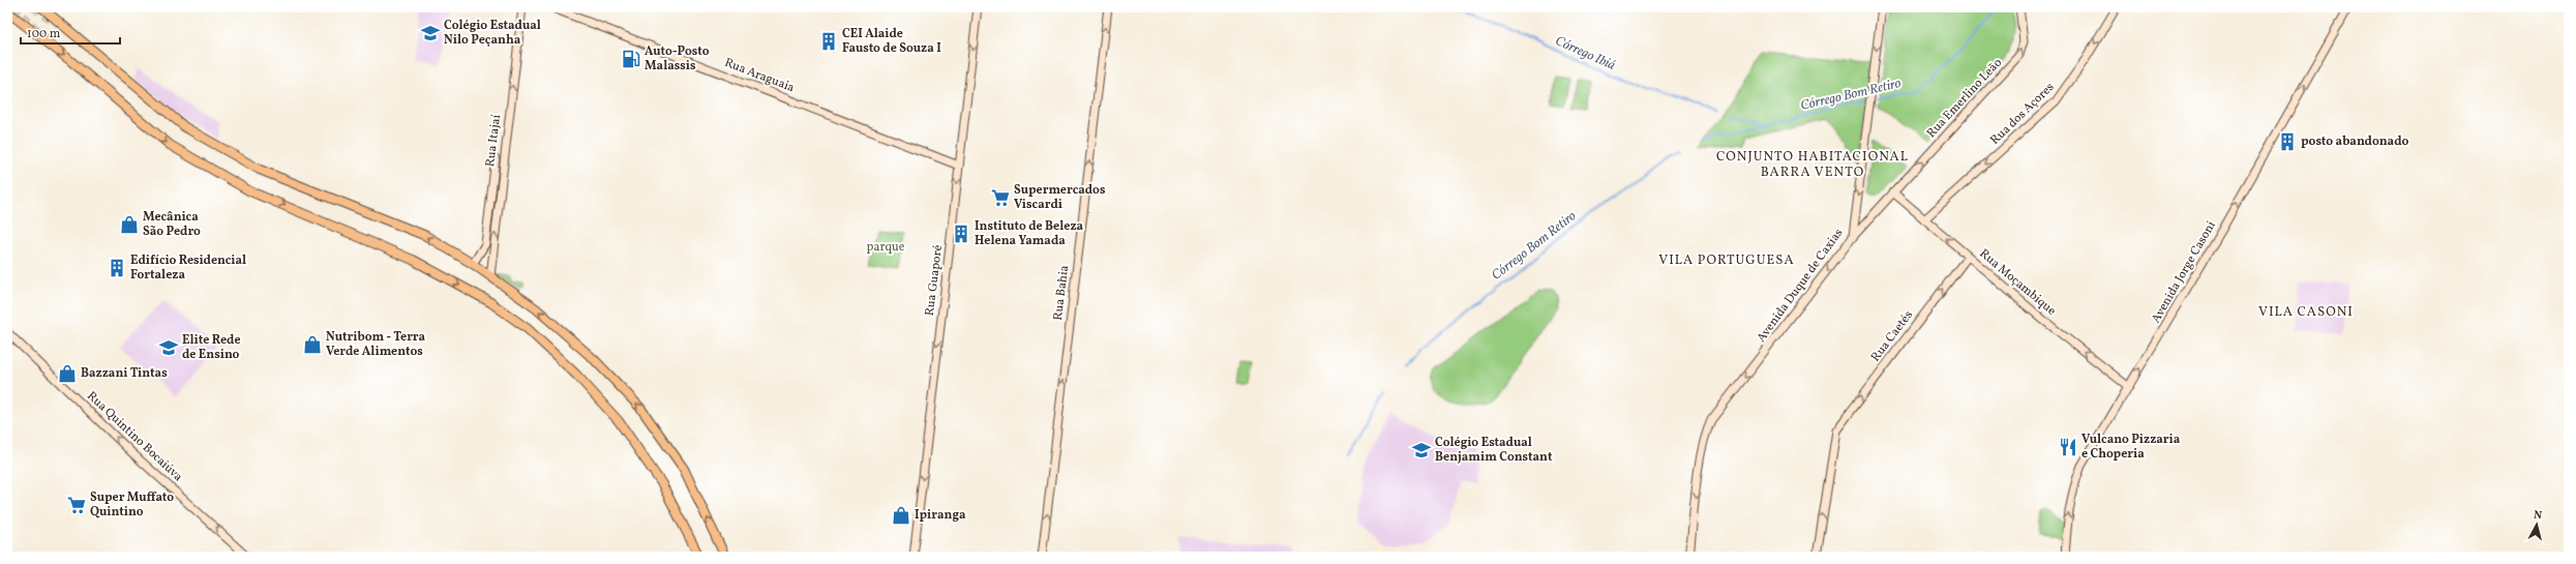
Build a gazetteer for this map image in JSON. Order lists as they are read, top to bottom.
{
  "streets": {
    "street": [
      "Rua Araguaia",
      "Rua Emerlino Leão",
      "Rua dos Açores",
      "Rua Itajaí",
      "Avenida Jorge Casoni",
      "Rua Guaporé",
      "Rua Moçambique",
      "Avenida Duque de Caxias",
      "Rua Bahia",
      "Rua Caetés",
      "Rua Quintino Bocaiúva"
    ]
  },
  "crossings": [
    ["Rua Araguaia", "Rua Guaporé"],
    ["Rua Emerlino Leão", "Rua Moçambique"],
    ["Rua Emerlino Leão", "Avenida Duque de Caxias"],
    ["Rua dos Açores", "Rua Moçambique"],
    ["Avenida Jorge Casoni", "Rua Moçambique"],
    ["Rua Moçambique", "Rua Caetés"]
  ],
  "one_way": [
    "Rua Emerlino Leão",
    "Rua dos Açores",
    "Avenida Jorge Casoni",
    "Rua Guaporé",
    "Rua Moçambique",
    "Avenida Duque de Caxias",
    "Rua Bahia",
    "Rua Caetés",
    "Rua Quintino Bocaiúva"
  ],
  "districts": ["CONJUNTO HABITACIONAL BARRA VENTO", "VILA PORTUGUESA", "VILA CASONI"],
  "water": ["Córrego Ibiá", "Córrego Bom Retiro"],
  "parks": ["parque"],
  "places": {
    "school or university": ["Colégio Estadual Nilo Peçanha", "Elite Rede de Ensino", "Colégio Estadual Benjamim Constant"],
    "building": [
      "CEI Alaide Fausto de Souza I",
      "posto abandonado",
      "Instituto de Beleza Helena Yamada",
      "Edifício Residencial Fortaleza"
    ],
    "fuel station": ["Auto-Posto Malassis"],
    "supermarket": ["Supermercados Viscardi", "Super Muffato Quintino"],
    "shop": [
      "Mecânica São Pedro",
      "Nutribom - Terra Verde Alimentos",
      "Bazzani Tintas",
      "Ipiranga"
    ],
    "restaurant": ["Vulcano Pizzaria e Choperia"]
  },
  "scale_bar": "100 m",
  "north": "top"
}
